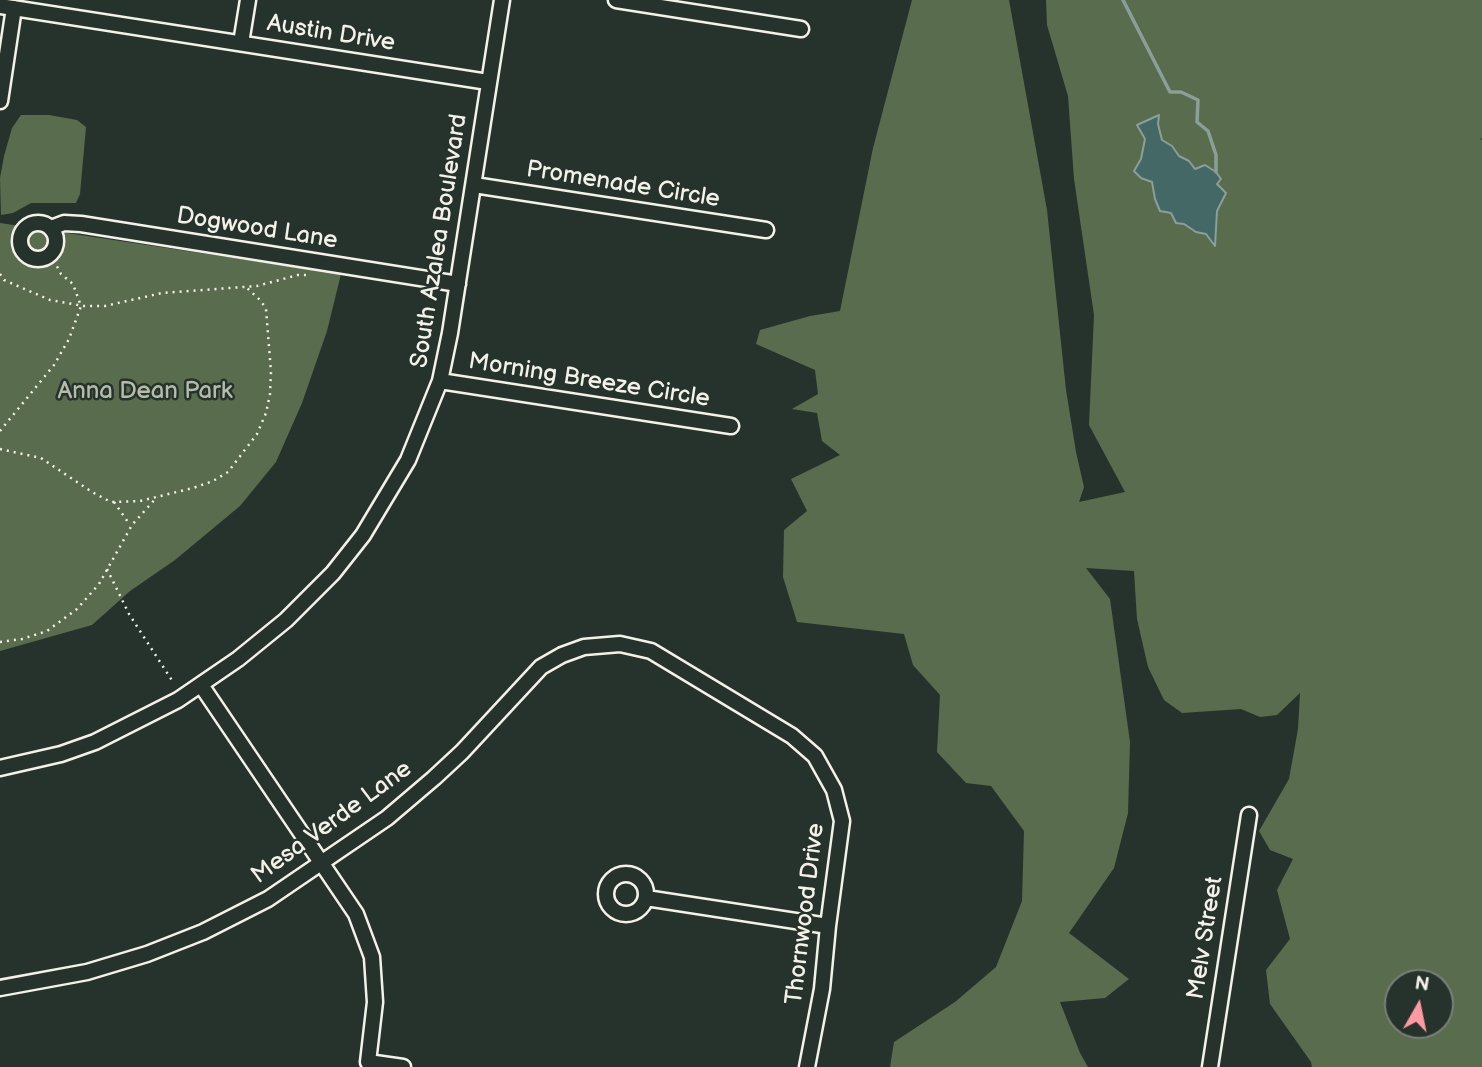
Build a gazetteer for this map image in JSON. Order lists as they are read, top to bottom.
{
  "streets": {
    "street": [
      "Austin Drive",
      "Promenade Circle",
      "Dogwood Lane",
      "South Azalea Boulevard",
      "Morning Breeze Circle",
      "Mesa Verde Lane",
      "Thornwood Drive",
      "Melv Street"
    ]
  },
  "crossings": [
    ["Austin Drive", "South Azalea Boulevard"],
    ["Promenade Circle", "South Azalea Boulevard"],
    ["Dogwood Lane", "South Azalea Boulevard"],
    ["South Azalea Boulevard", "Morning Breeze Circle"],
    ["Mesa Verde Lane", "Thornwood Drive"]
  ],
  "parks": ["Anna Dean Park"],
  "north": "top"
}
